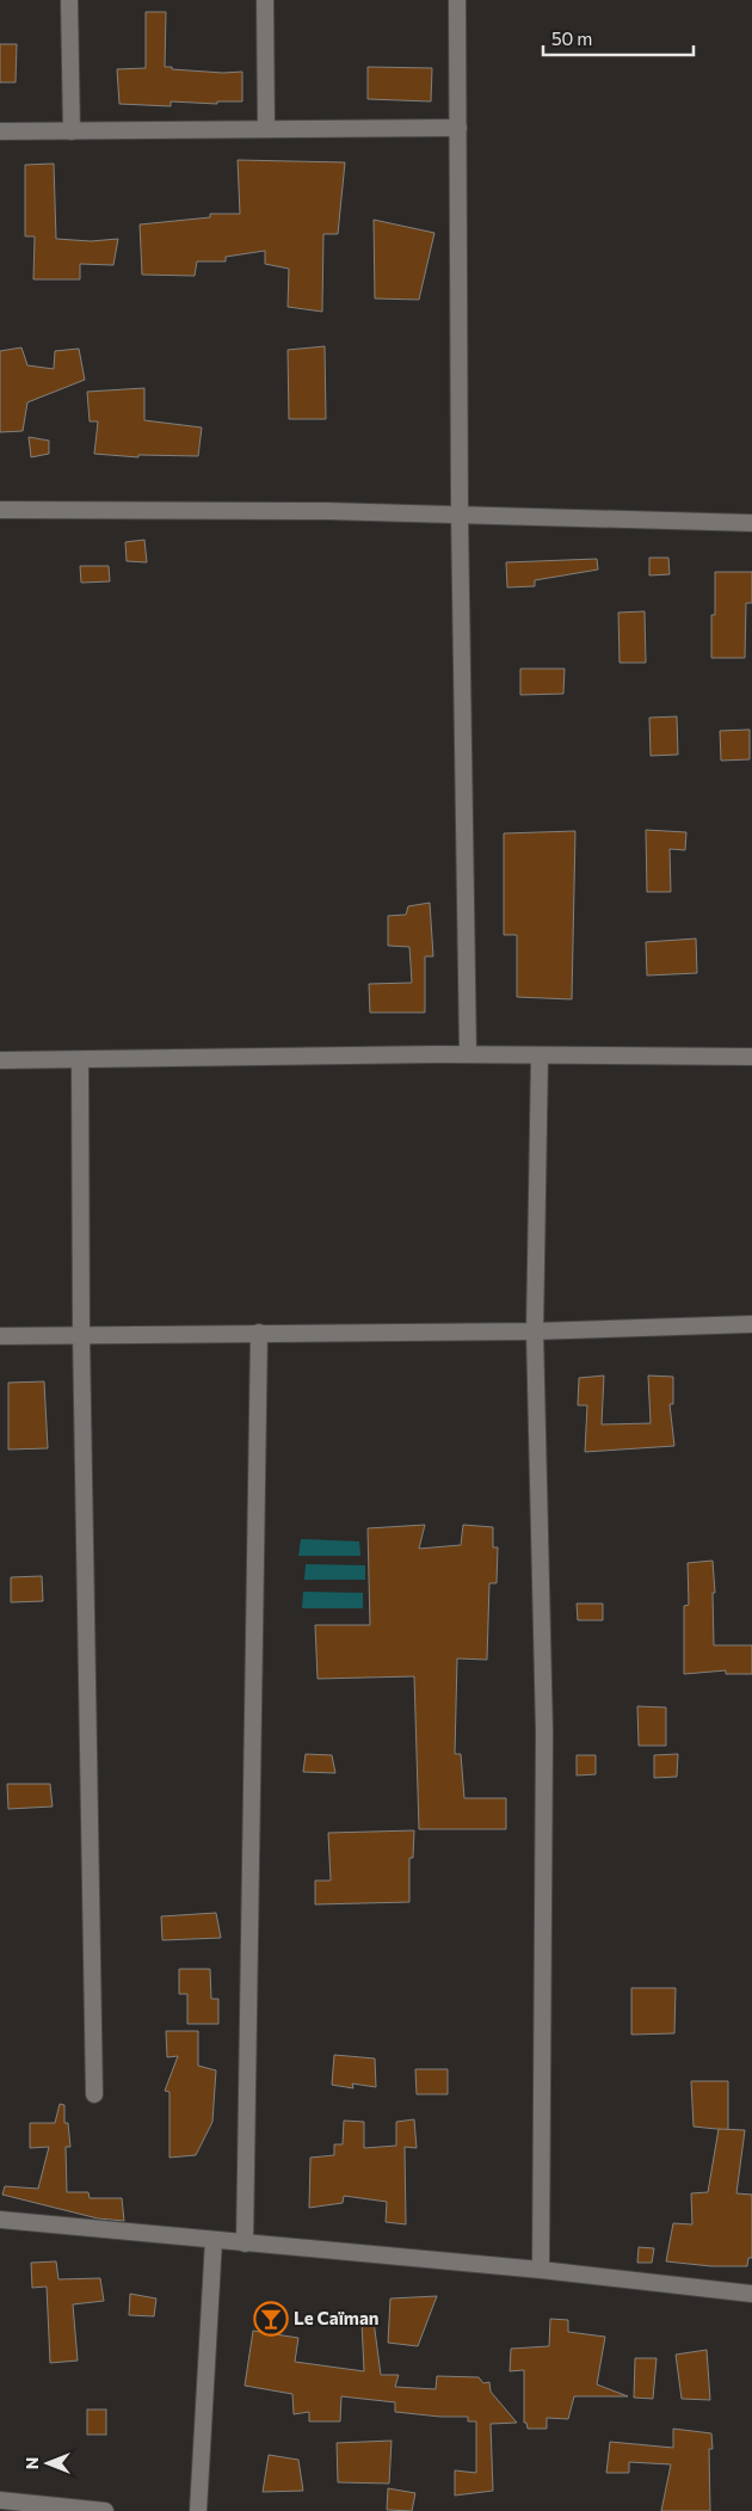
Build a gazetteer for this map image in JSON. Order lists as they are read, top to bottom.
{
  "places": {
    "bar": ["Le Caïman"]
  },
  "scale_bar": "50 m",
  "north": "left"
}
